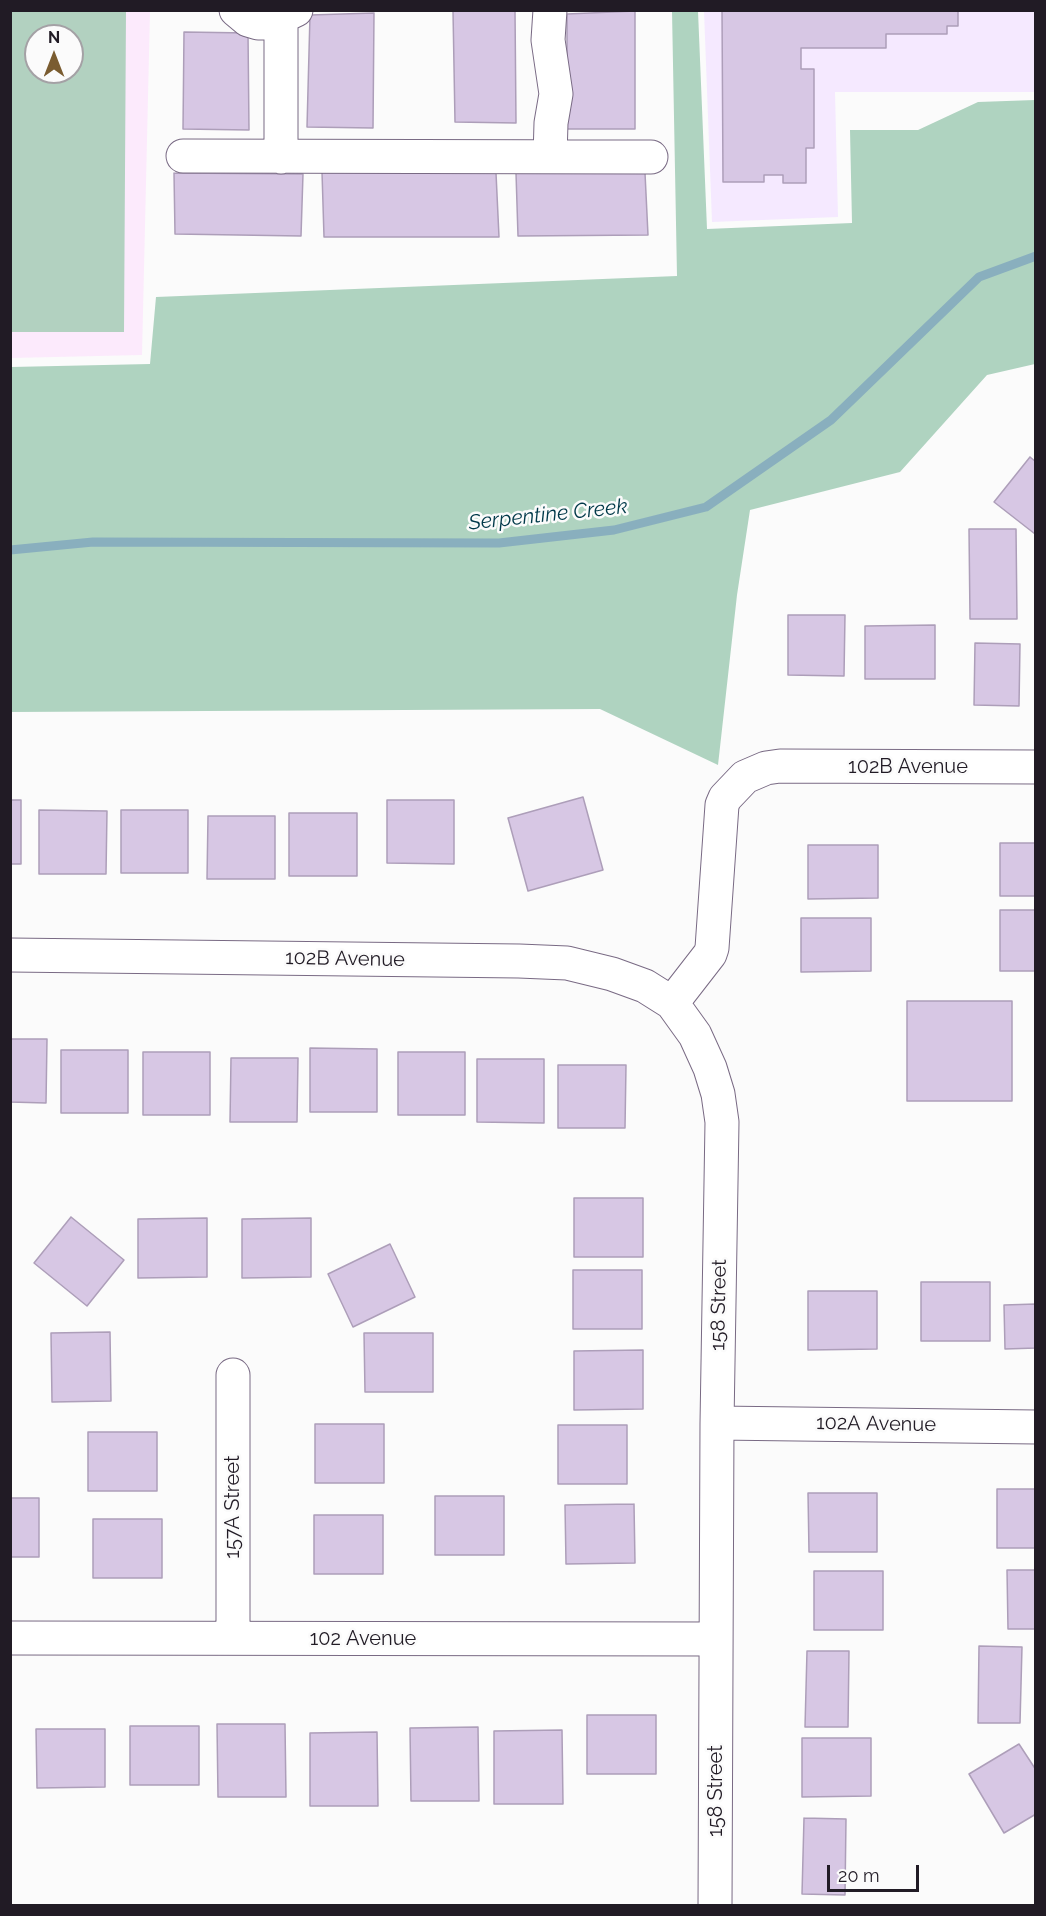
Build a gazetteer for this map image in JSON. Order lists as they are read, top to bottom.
{
  "streets": {
    "street": [
      "102B Avenue",
      "158 Street",
      "102A Avenue",
      "157A Street",
      "102 Avenue"
    ]
  },
  "crossings": [
    ["102B Avenue", "158 Street"],
    ["158 Street", "102A Avenue"],
    ["158 Street", "102 Avenue"],
    ["157A Street", "102 Avenue"]
  ],
  "water": ["Serpentine Creek"],
  "scale_bar": "20 m",
  "north": "top"
}
